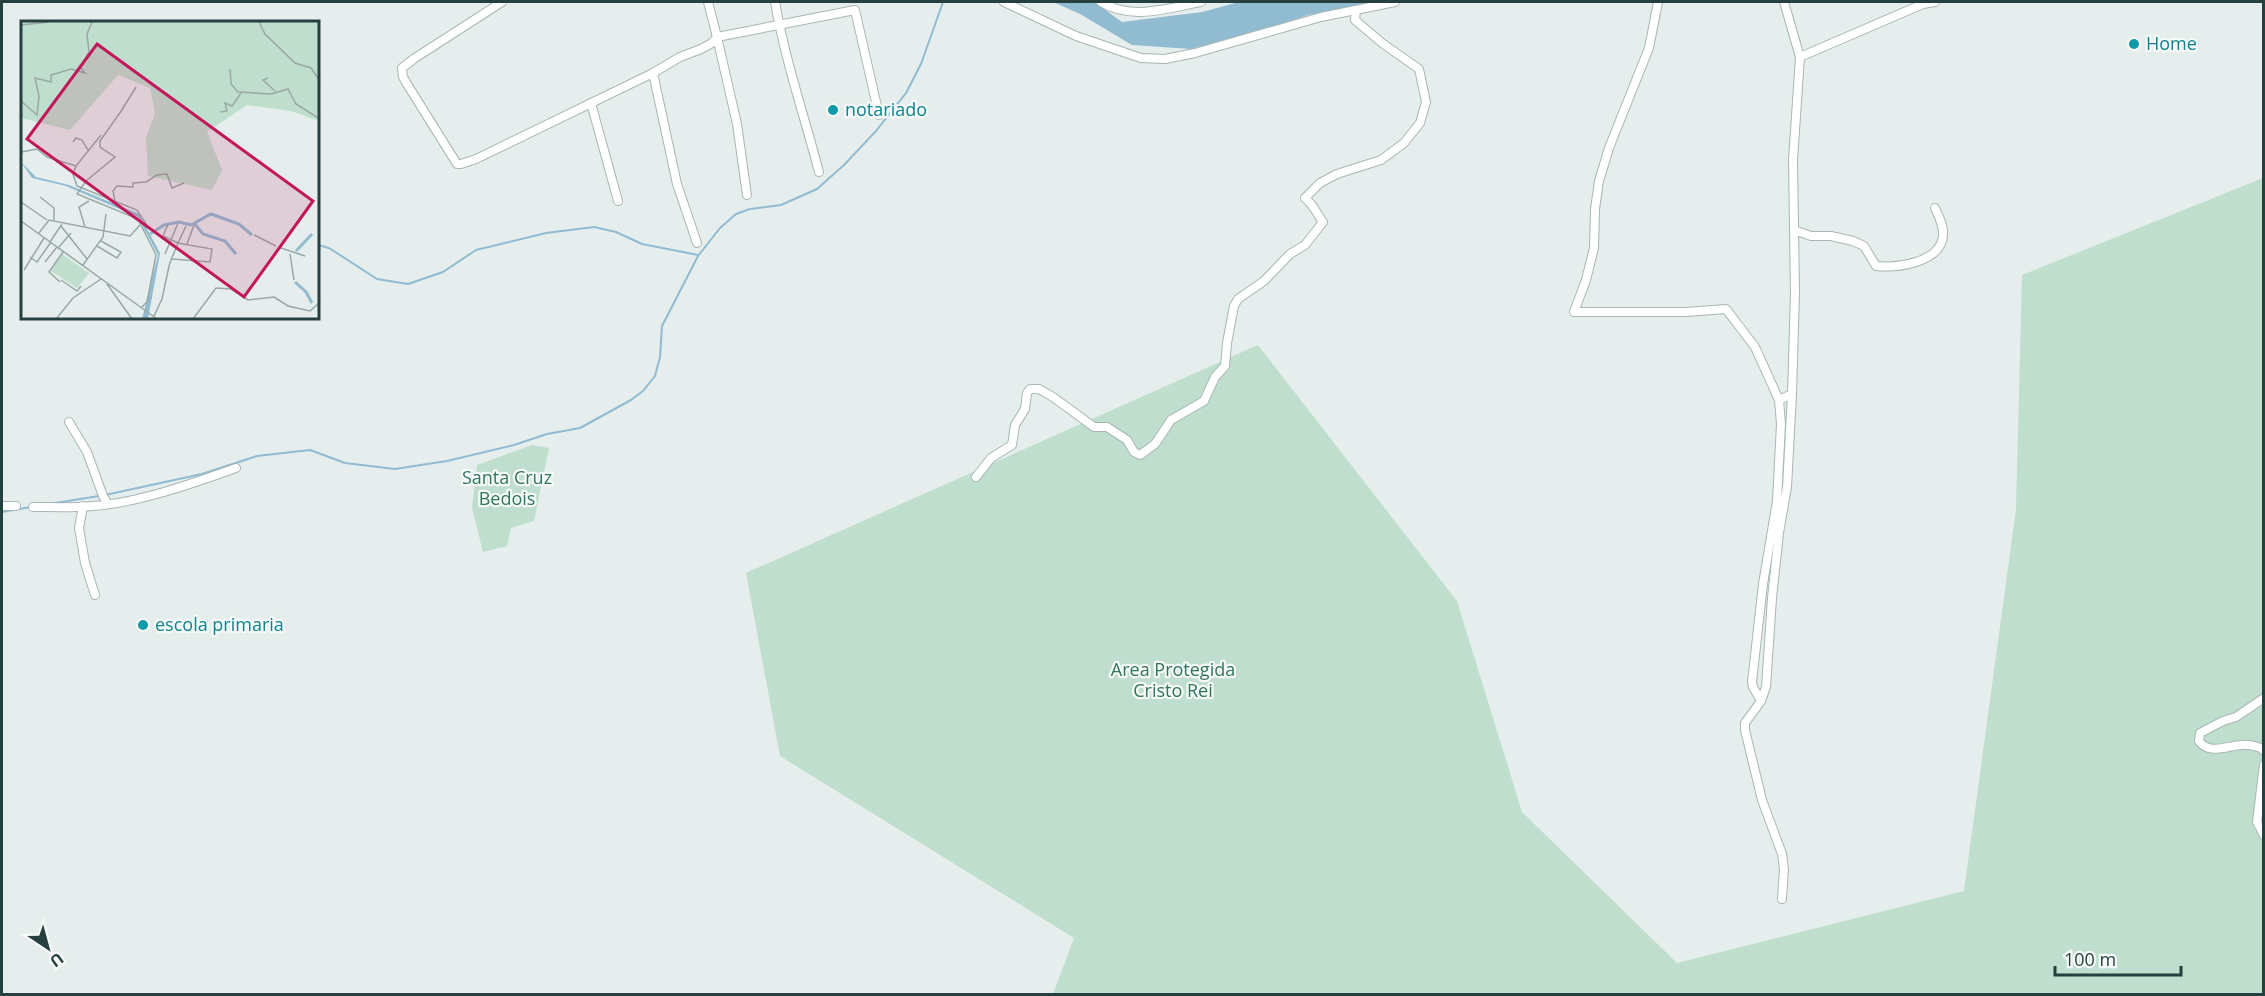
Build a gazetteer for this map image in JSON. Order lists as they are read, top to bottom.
{
  "parks": ["Santa Cruz Bedois", "Area Protegida Cristo Rei"],
  "places": ["Home", "notariado", "escola primaria"],
  "scale_bar": "100 m",
  "north": "bottom right"
}
